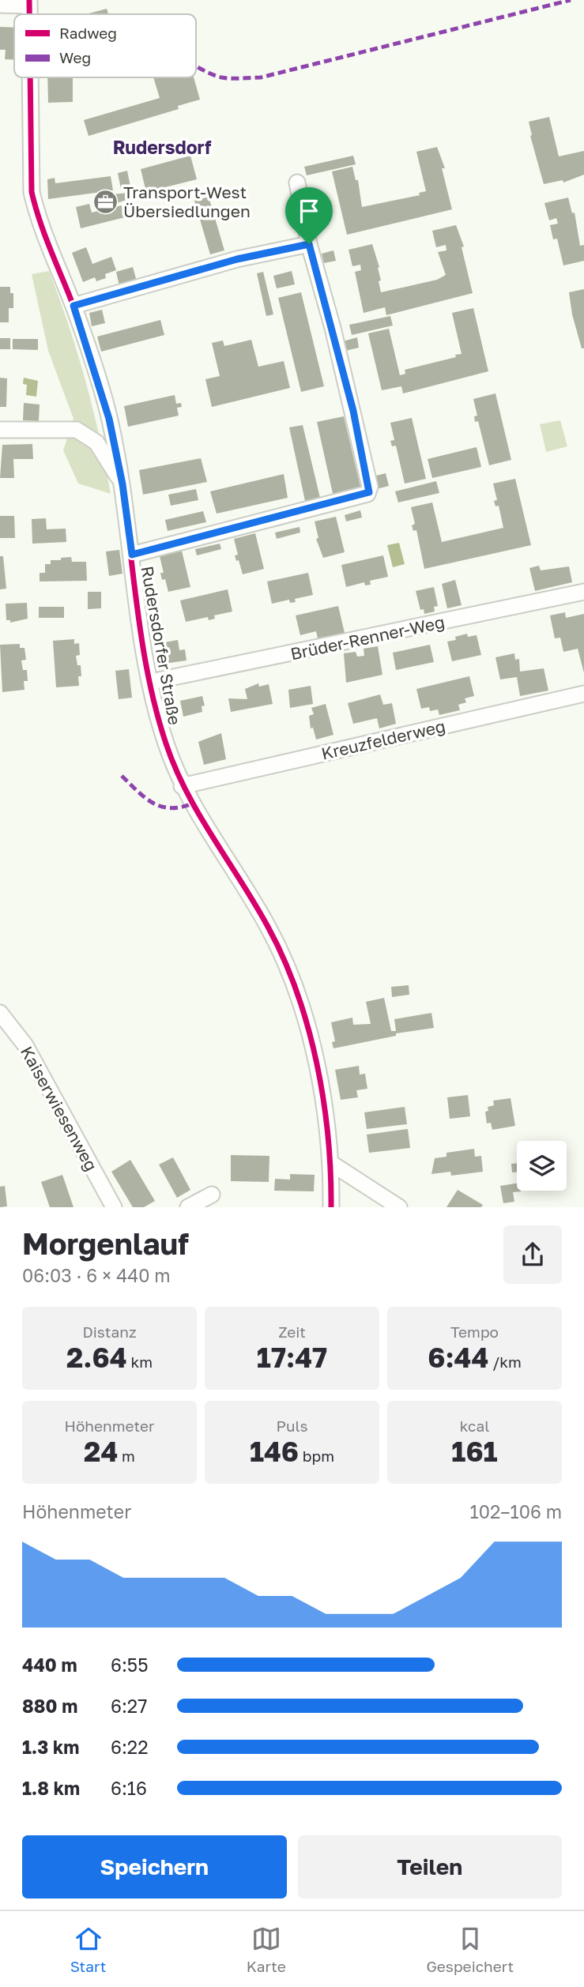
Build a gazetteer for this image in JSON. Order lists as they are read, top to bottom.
{
  "streets": {
    "street": [
      "Brüder-Renner-Weg",
      "Rudersdorfer Straße",
      "Kreuzfelderweg",
      "Kaiserwiesenweg"
    ]
  },
  "crossings": [
    ["Brüder-Renner-Weg", "Rudersdorfer Straße"],
    ["Rudersdorfer Straße", "Kreuzfelderweg"]
  ],
  "districts": ["Rudersdorf"],
  "places": {
    "office": ["Transport-West Übersiedlungen"]
  },
  "legend": ["Radweg", "Weg"],
  "page": {
    "heading": ["Morgenlauf", "06:03 · 6 × 440 m"],
    "stats": [
      ["Distanz", "2.64 km"],
      ["Zeit", "17:47"],
      ["Tempo", "6:44 /km"],
      ["Höhenmeter", "24 m"],
      ["Puls", "146 bpm"],
      ["kcal", "161"]
    ],
    "chart": ["Höhenmeter", "102–106 m"],
    "list": [
      {
        "name": "440 m",
        "note": "6:55"
      },
      {
        "name": "880 m",
        "note": "6:27"
      },
      {
        "name": "1.3 km",
        "note": "6:22"
      },
      {
        "name": "1.8 km",
        "note": "6:16"
      }
    ],
    "buttons": ["Speichern", "Teilen"],
    "tabs": ["Start", "Karte", "Gespeichert"]
  }
}
